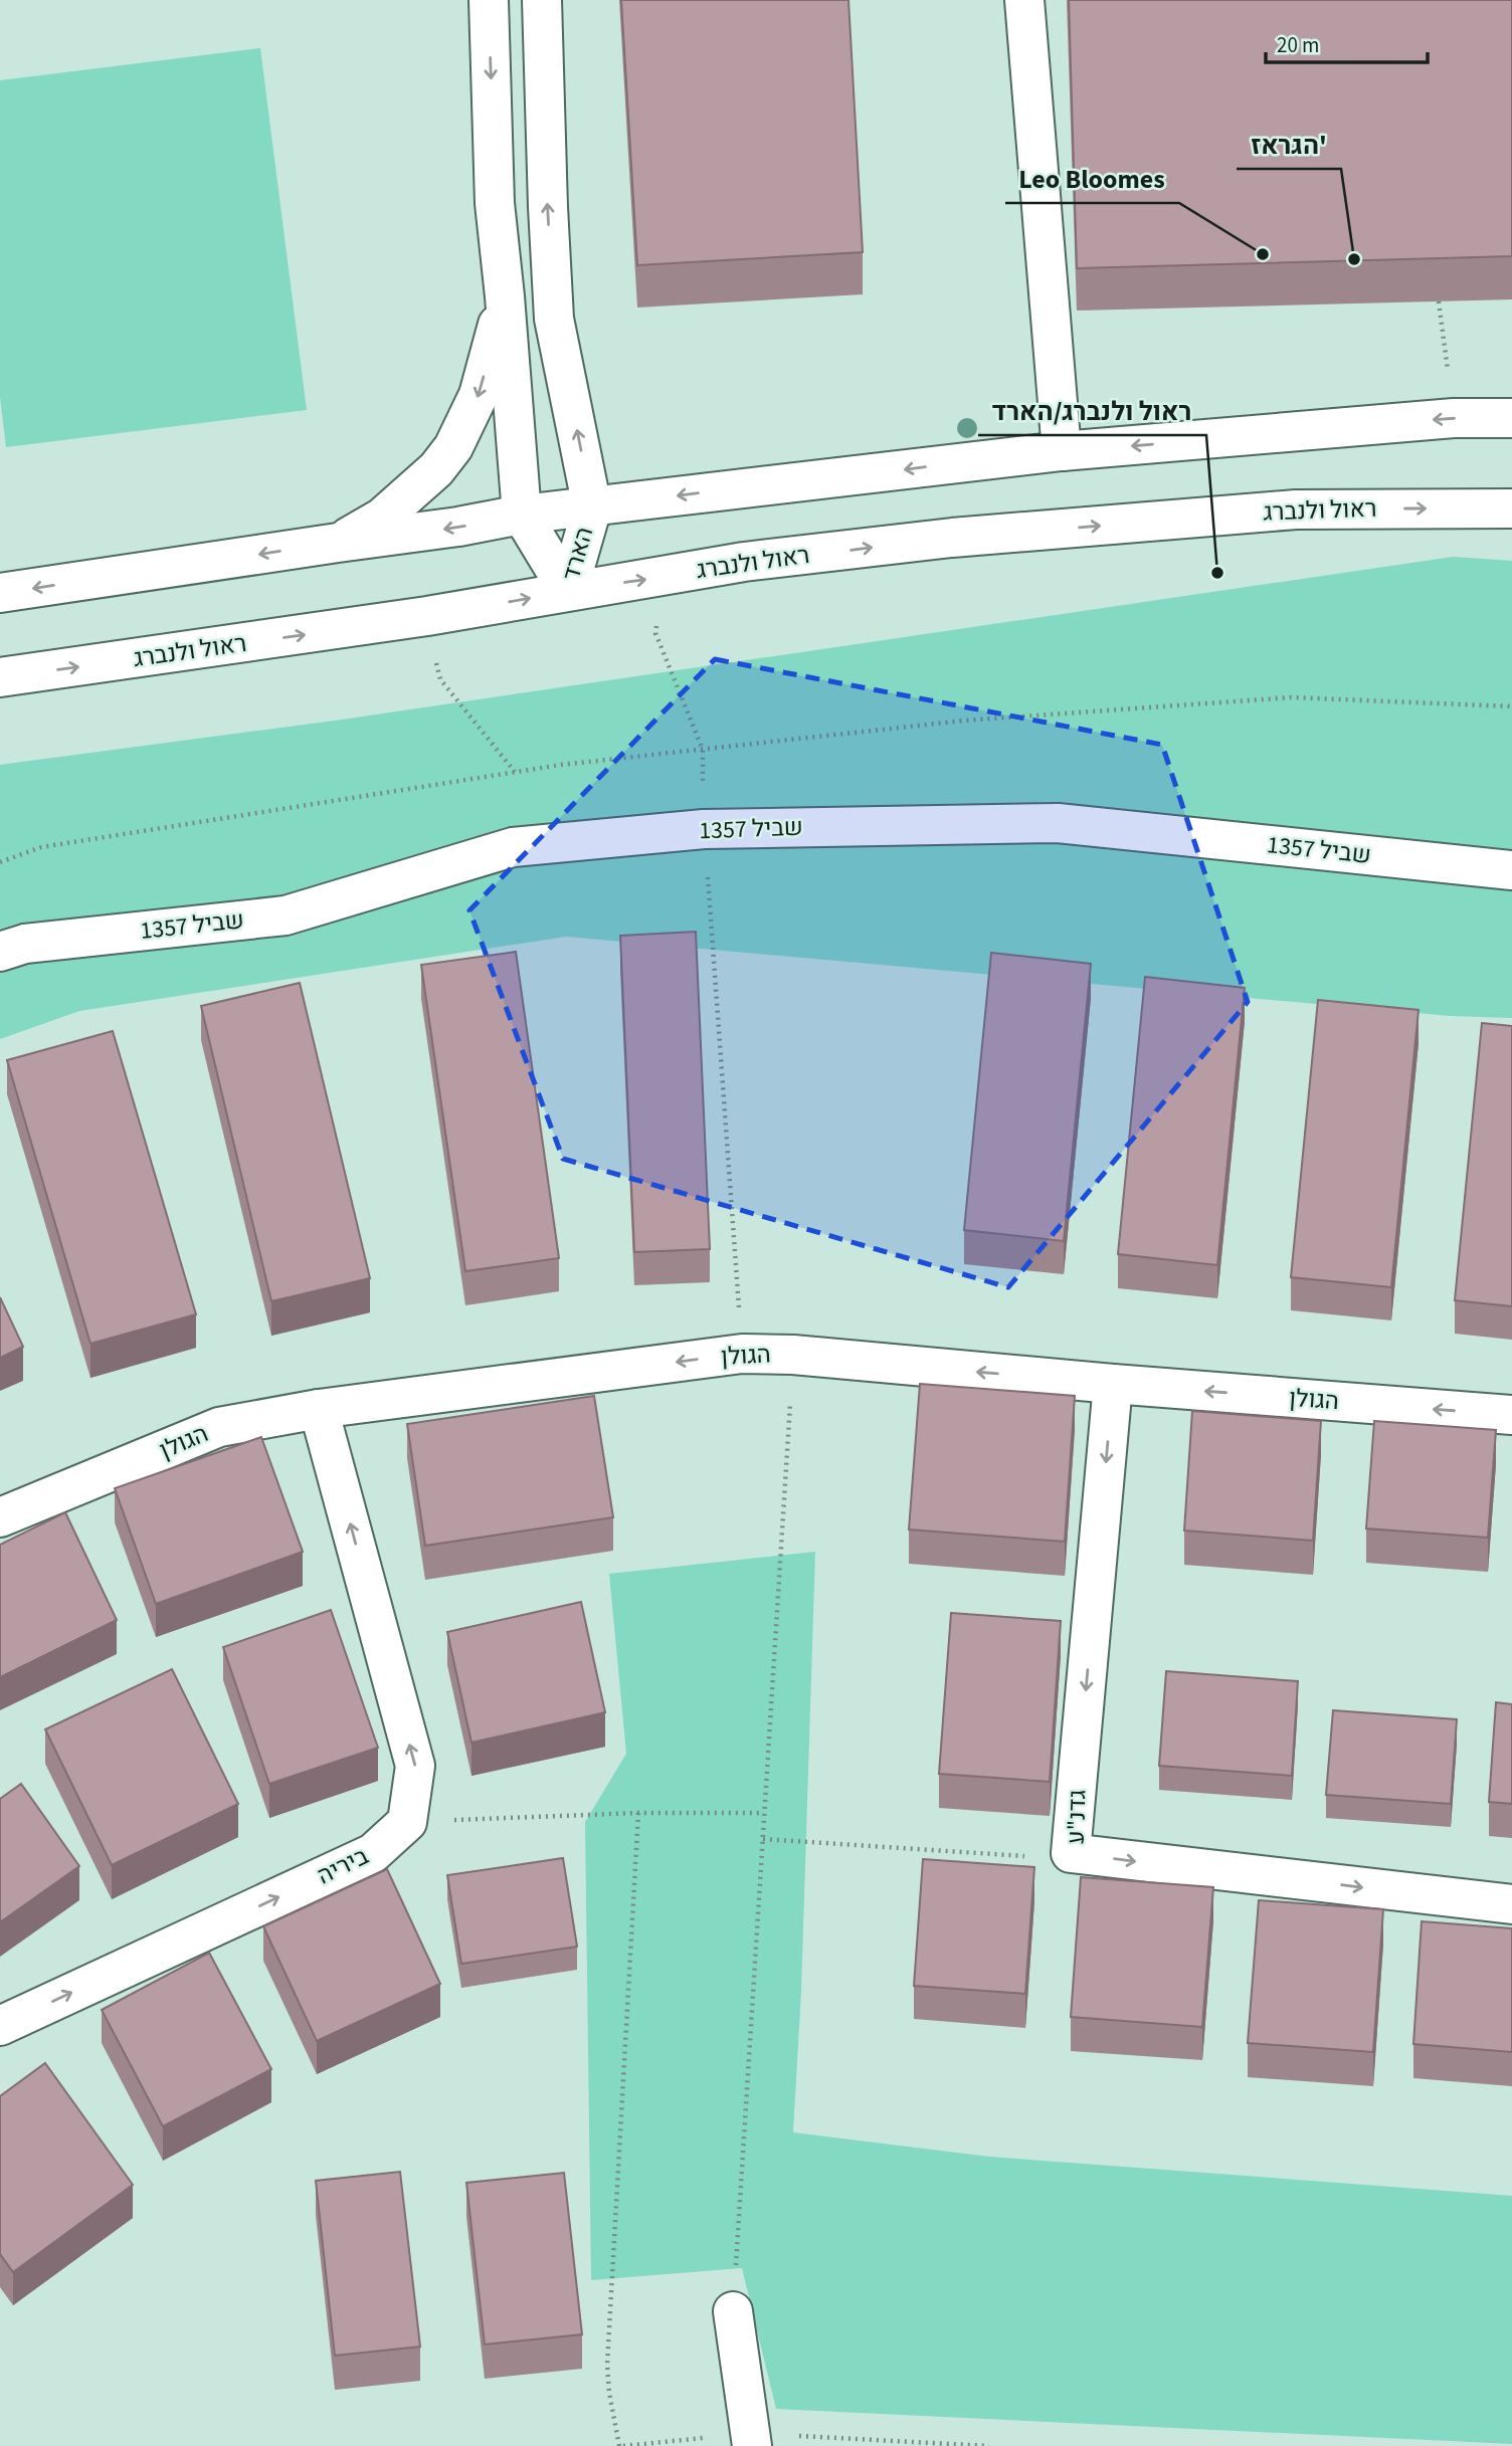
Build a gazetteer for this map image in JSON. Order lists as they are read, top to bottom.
{
  "streets": {
    "street": [
      "ראול ולנברג",
      "הארד",
      "שביל 1357",
      "הגולן",
      "גדנ\"ע",
      "ביריה"
    ]
  },
  "crossings": [
    ["ראול ולנברג", "הארד"],
    ["הגולן", "גדנ\"ע"]
  ],
  "one_way": ["הגולן", "ביריה"],
  "places": ["Leo Bloomes", "הגראז'", "ראול ולנברג/הארד"],
  "scale_bar": "20 m"
}
